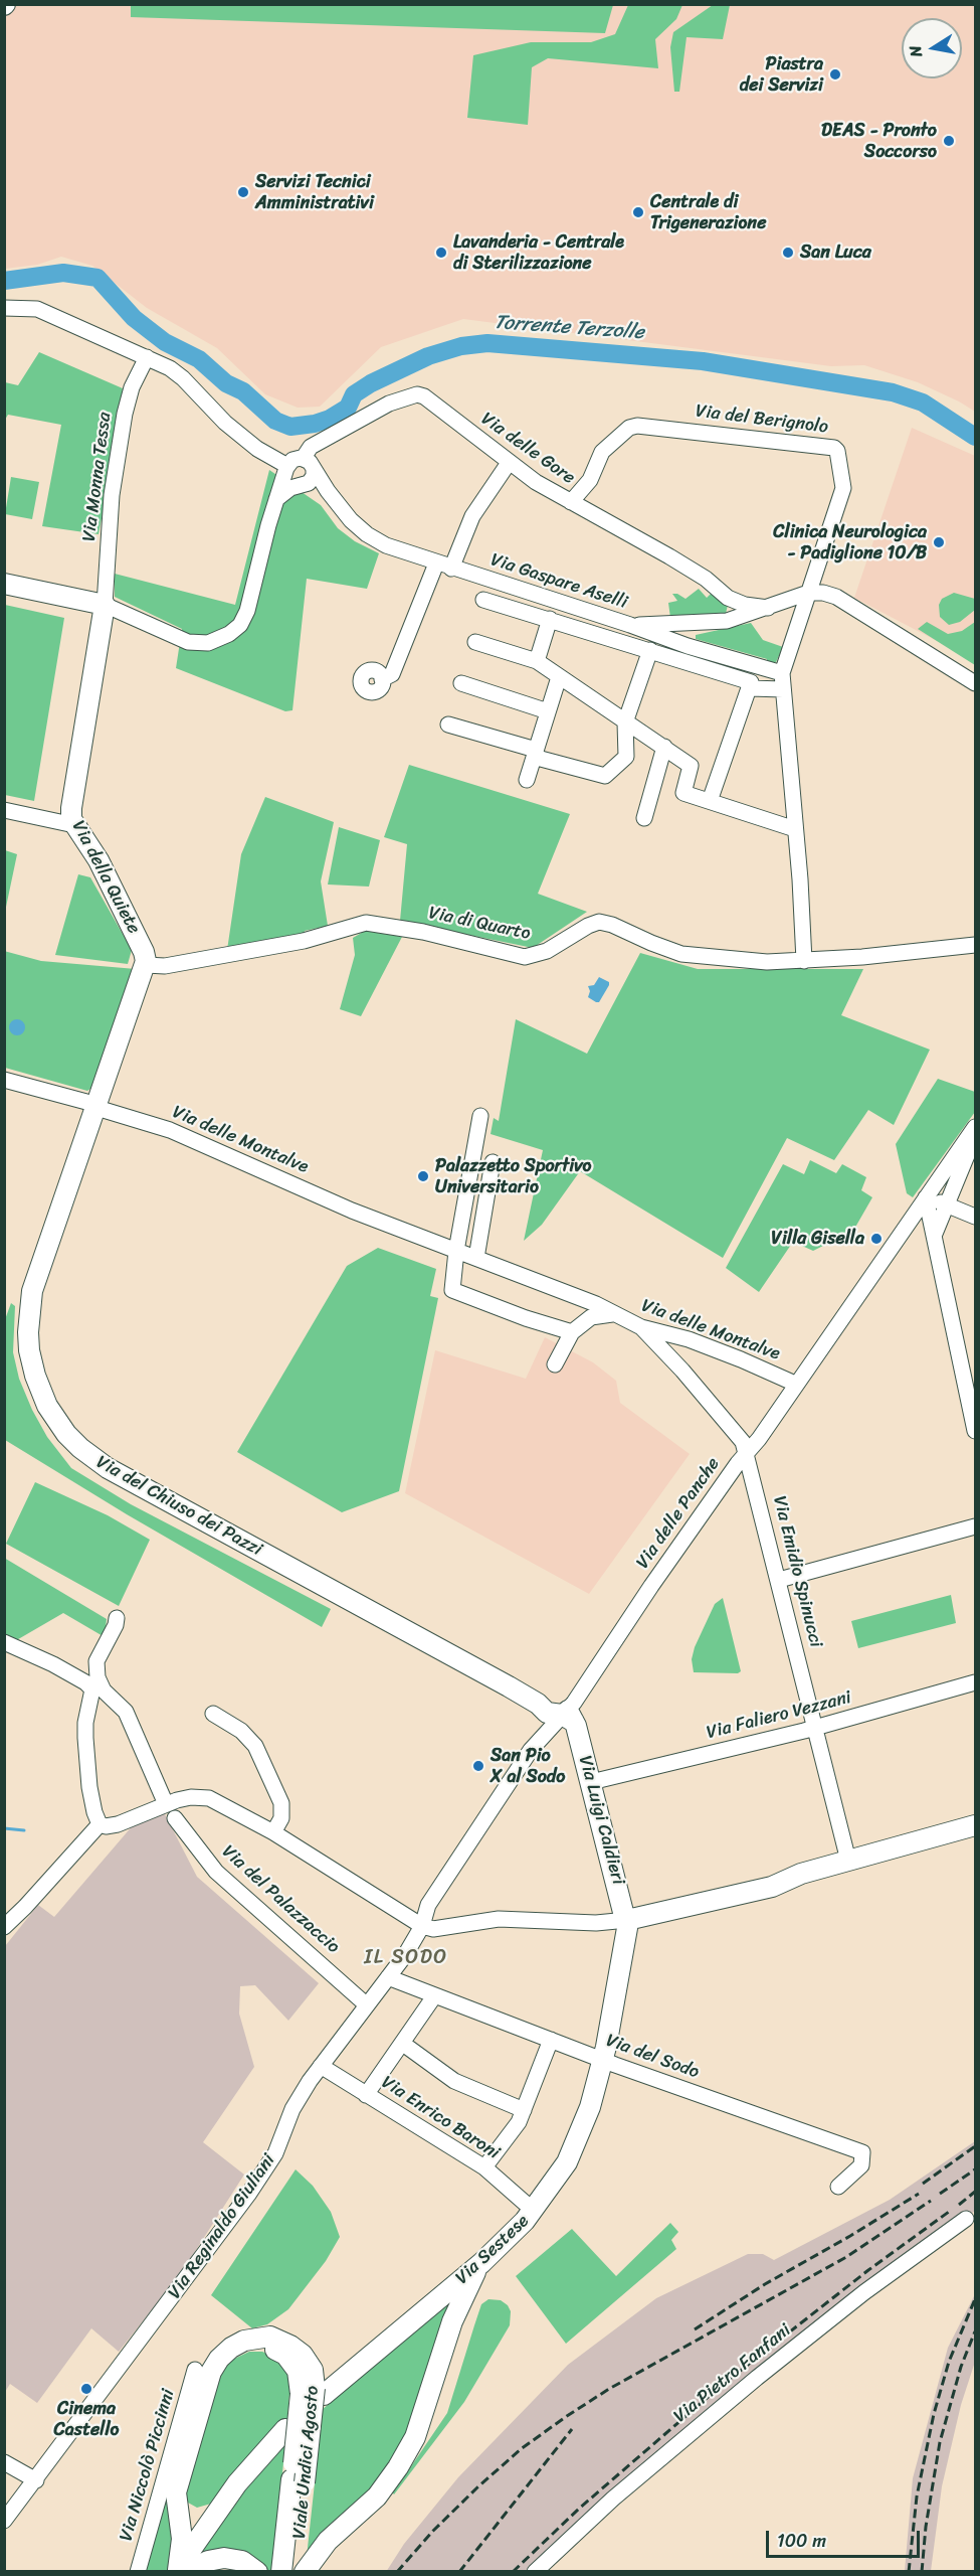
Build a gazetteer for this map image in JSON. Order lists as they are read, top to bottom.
{
  "streets": {
    "main road": [
      "Via della Quiete",
      "Via del Chiuso dei Pazzi",
      "Via Luigi Caldieri",
      "Via Sestese",
      "Viale Undici Agosto"
    ],
    "street": [
      "Via del Berignolo",
      "Via delle Gore",
      "Via Monna Tessa",
      "Via Gaspare Aselli",
      "Via di Quarto",
      "Via delle Montalve",
      "Via delle Panche",
      "Via Emidio Spinucci",
      "Via Faliero Vezzani",
      "Via del Palazzaccio",
      "Via del Sodo",
      "Via Enrico Baroni",
      "Via Reginaldo Giuliani",
      "Via Pietro Fanfani",
      "Via Niccolò Piccinni"
    ]
  },
  "crossings": [
    ["Via del Berignolo", "Via delle Gore"],
    ["Via delle Gore", "Via Gaspare Aselli"],
    ["Via Monna Tessa", "Via della Quiete"],
    ["Via della Quiete", "Via di Quarto"],
    ["Via delle Montalve", "Via del Chiuso dei Pazzi"],
    ["Via delle Montalve", "Via delle Panche"],
    ["Via delle Montalve", "Via Emidio Spinucci"],
    ["Via del Chiuso dei Pazzi", "Via delle Panche"],
    ["Via del Chiuso dei Pazzi", "Via Luigi Caldieri"],
    ["Via delle Panche", "Via Emidio Spinucci"],
    ["Via delle Panche", "Via Luigi Caldieri"],
    ["Via delle Panche", "Via Reginaldo Giuliani"],
    ["Via Emidio Spinucci", "Via Faliero Vezzani"],
    ["Via Faliero Vezzani", "Via Luigi Caldieri"],
    ["Via Luigi Caldieri", "Via Sestese"],
    ["Via del Palazzaccio", "Via Reginaldo Giuliani"],
    ["Via del Sodo", "Via Reginaldo Giuliani"],
    ["Via del Sodo", "Via Sestese"],
    ["Via Enrico Baroni", "Via Reginaldo Giuliani"],
    ["Via Enrico Baroni", "Via Sestese"],
    ["Via Sestese", "Viale Undici Agosto"]
  ],
  "districts": ["IL SODO"],
  "water": ["Torrente Terzolle"],
  "places": [
    "Piastra dei Servizi",
    "DEAS - Pronto Soccorso",
    "Servizi Tecnici Amministrativi",
    "Centrale di Trigenerazione",
    "Lavanderia - Centrale di Sterilizzazione",
    "San Luca",
    "Clinica Neurologica - Padiglione 10/B",
    "Palazzetto Sportivo Universitario",
    "Villa Gisella",
    "San Pio X al Sodo",
    "Cinema Castello"
  ],
  "scale_bar": "100 m",
  "north": "left"
}
